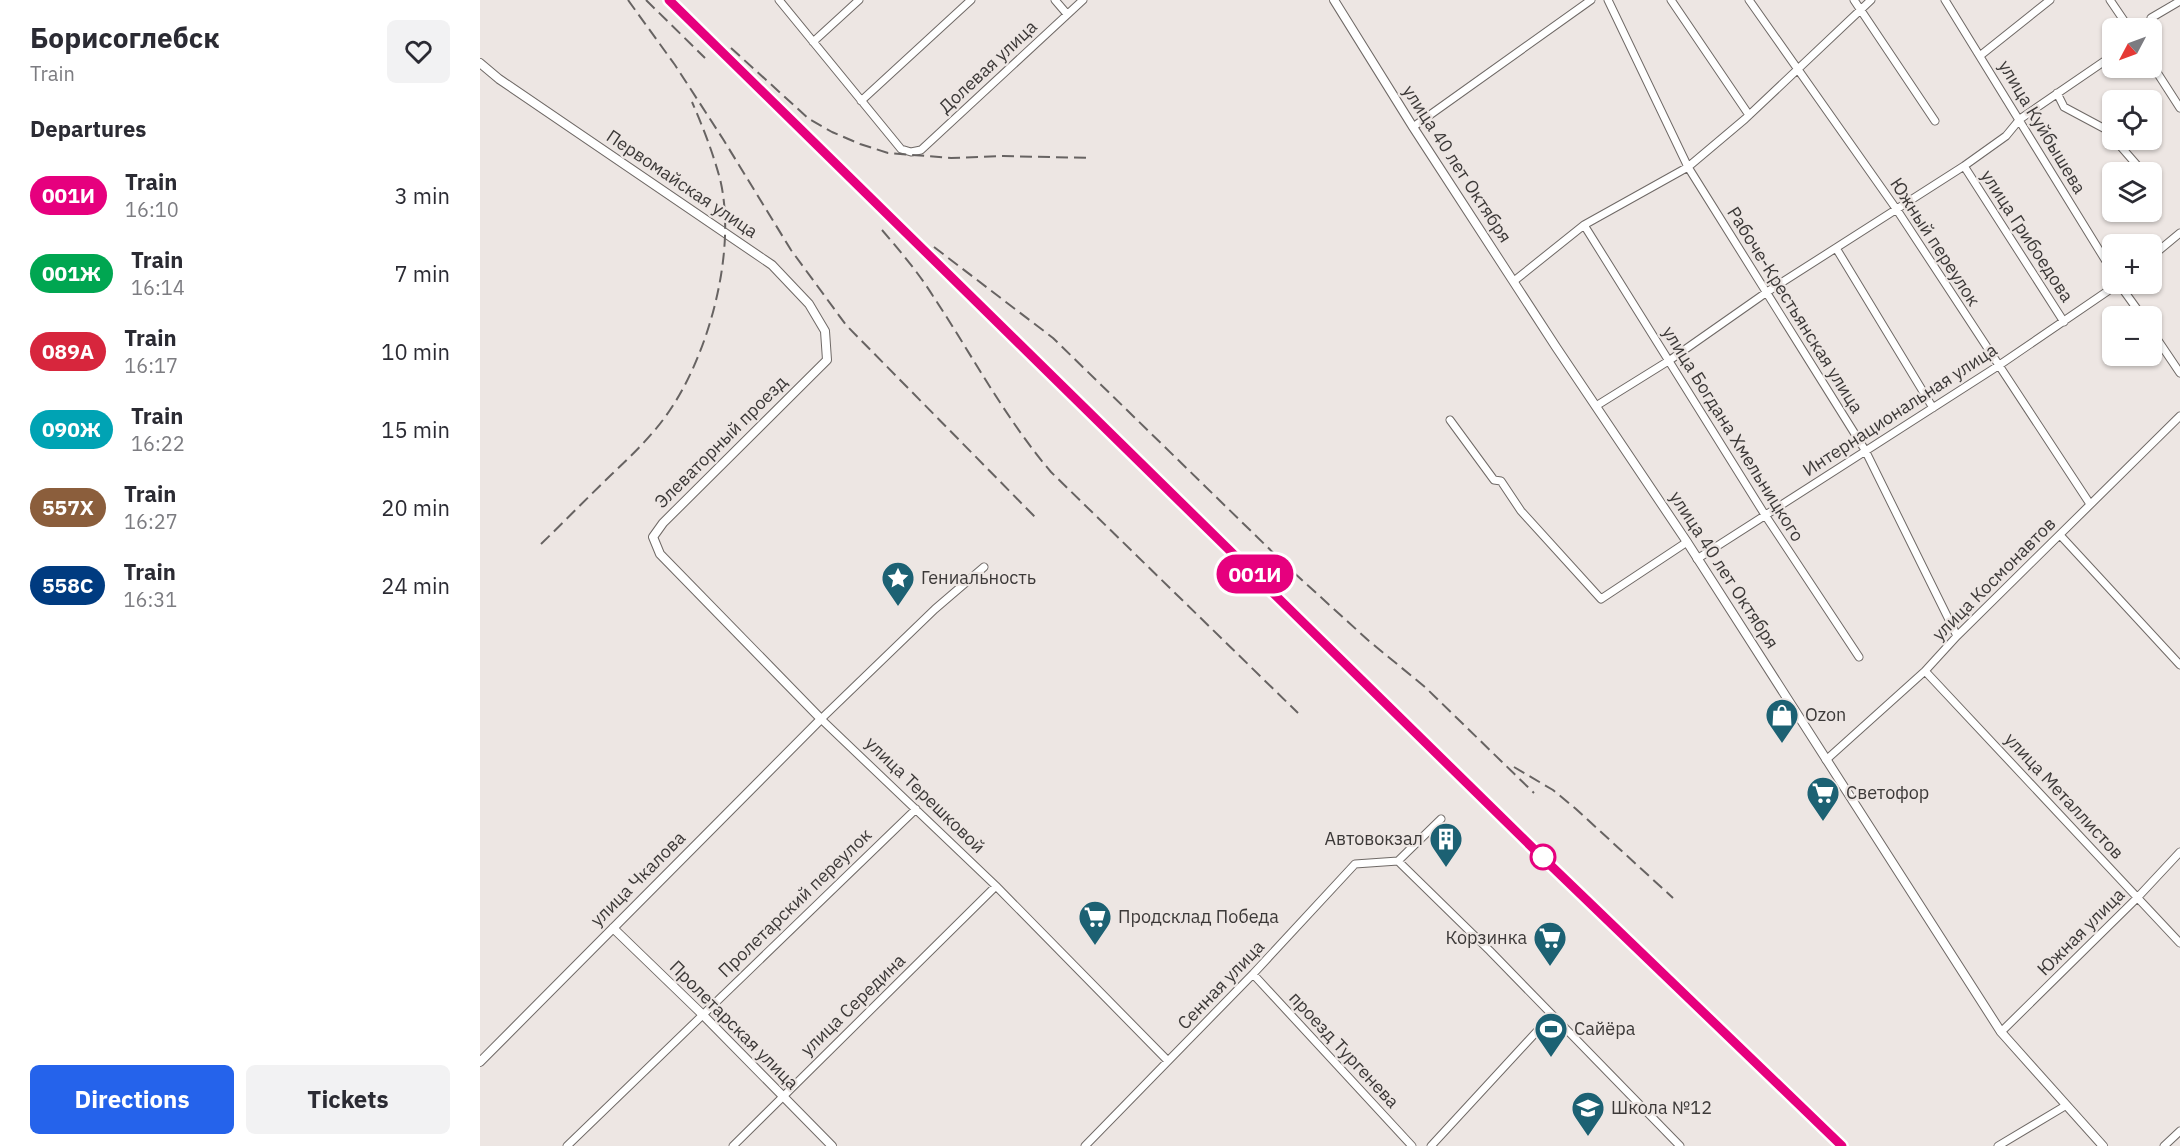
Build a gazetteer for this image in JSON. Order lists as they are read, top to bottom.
{
  "streets": {
    "street": [
      "Долевая улица",
      "улица Куйбышева",
      "улица 40 лет Октября",
      "Первомайская улица",
      "улица Грибоедова",
      "Южный переулок",
      "Рабоче-Крестьянская улица",
      "Интернациональная улица",
      "улица Богдана Хмельницкого",
      "Элеваторный проезд",
      "улица Космонавтов",
      "улица Терешковой",
      "улица Металлистов",
      "улица Чкалова",
      "Пролетарский переулок",
      "Южная улица",
      "Сенная улица",
      "улица Середина",
      "Пролетарская улица",
      "проезд Тургенева"
    ]
  },
  "crossings": [
    ["улица 40 лет Октября", "Интернациональная улица"],
    ["улица 40 лет Октября", "улица Космонавтов"],
    ["улица 40 лет Октября", "Южная улица"],
    ["Первомайская улица", "Элеваторный проезд"],
    ["улица Грибоедова", "Интернациональная улица"],
    ["Южный переулок", "Интернациональная улица"],
    ["Южный переулок", "улица Космонавтов"],
    ["Рабоче-Крестьянская улица", "Интернациональная улица"],
    ["Рабоче-Крестьянская улица", "улица Космонавтов"],
    ["Интернациональная улица", "улица Богдана Хмельницкого"],
    ["Элеваторный проезд", "улица Терешковой"],
    ["улица Космонавтов", "улица Металлистов"],
    ["улица Терешковой", "улица Чкалова"],
    ["улица Терешковой", "Пролетарский переулок"],
    ["улица Терешковой", "Сенная улица"],
    ["улица Терешковой", "улица Середина"],
    ["улица Металлистов", "Южная улица"],
    ["улица Чкалова", "Пролетарская улица"],
    ["Пролетарский переулок", "Пролетарская улица"],
    ["Сенная улица", "проезд Тургенева"],
    ["улица Середина", "Пролетарская улица"]
  ],
  "places": {
    "place": ["Гениальность"],
    "shop": ["Ozon"],
    "supermarket": ["Светофор", "Продсклад Победа", "Корзинка"],
    "building": ["Автовокзал"],
    "sports": ["Сайёра"],
    "school or university": ["Школа №12"]
  },
  "north": "bottom left",
  "page": {
    "heading": [
      ["Борисоглебск", "Train"],
      "Departures"
    ],
    "on_map": "001И",
    "map_buttons": ["+", "−"],
    "list": [
      {
        "mark": "001И",
        "name": "Train",
        "note": "16:10",
        "value": "3 min"
      },
      {
        "mark": "001Ж",
        "name": "Train",
        "note": "16:14",
        "value": "7 min"
      },
      {
        "mark": "089А",
        "name": "Train",
        "note": "16:17",
        "value": "10 min"
      },
      {
        "mark": "090Ж",
        "name": "Train",
        "note": "16:22",
        "value": "15 min"
      },
      {
        "mark": "557Х",
        "name": "Train",
        "note": "16:27",
        "value": "20 min"
      },
      {
        "mark": "558С",
        "name": "Train",
        "note": "16:31",
        "value": "24 min"
      }
    ],
    "buttons": ["Directions", "Tickets"]
  }
}
